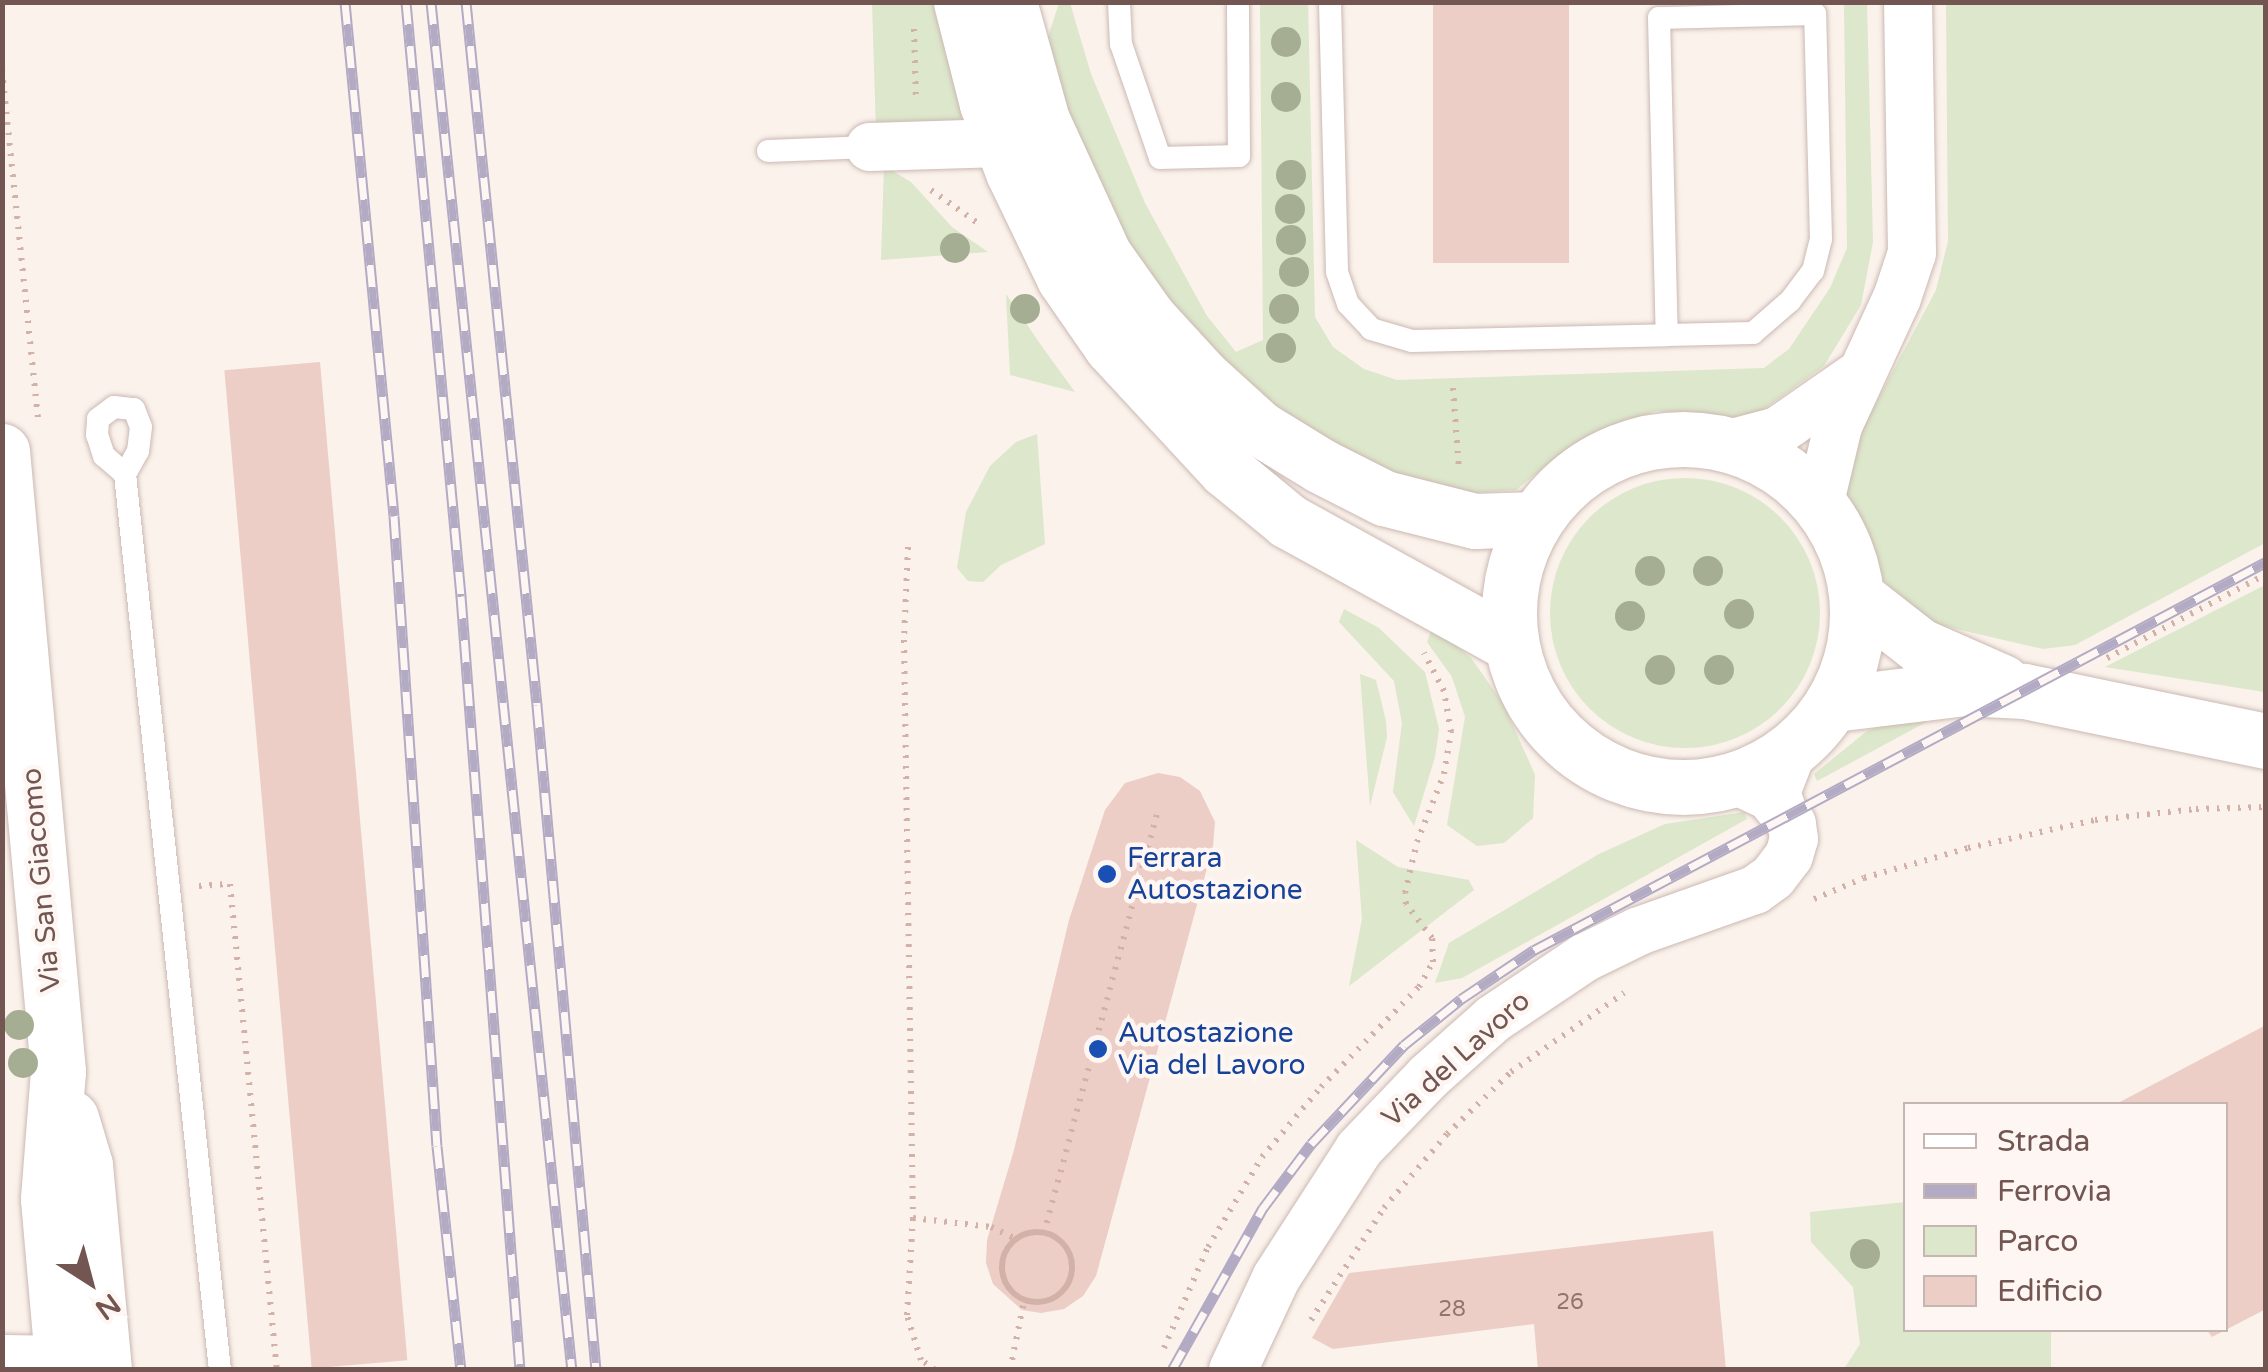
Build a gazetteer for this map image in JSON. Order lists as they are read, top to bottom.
{
  "streets": {
    "main road": ["Via San Giacomo", "Via del Lavoro"]
  },
  "places": ["Ferrara Autostazione", "Autostazione Via del Lavoro"],
  "house_numbers": ["26", "28"],
  "legend": [
    "Strada",
    "Ferrovia",
    "Parco",
    "Edificio"
  ],
  "north": "bottom right"
}
